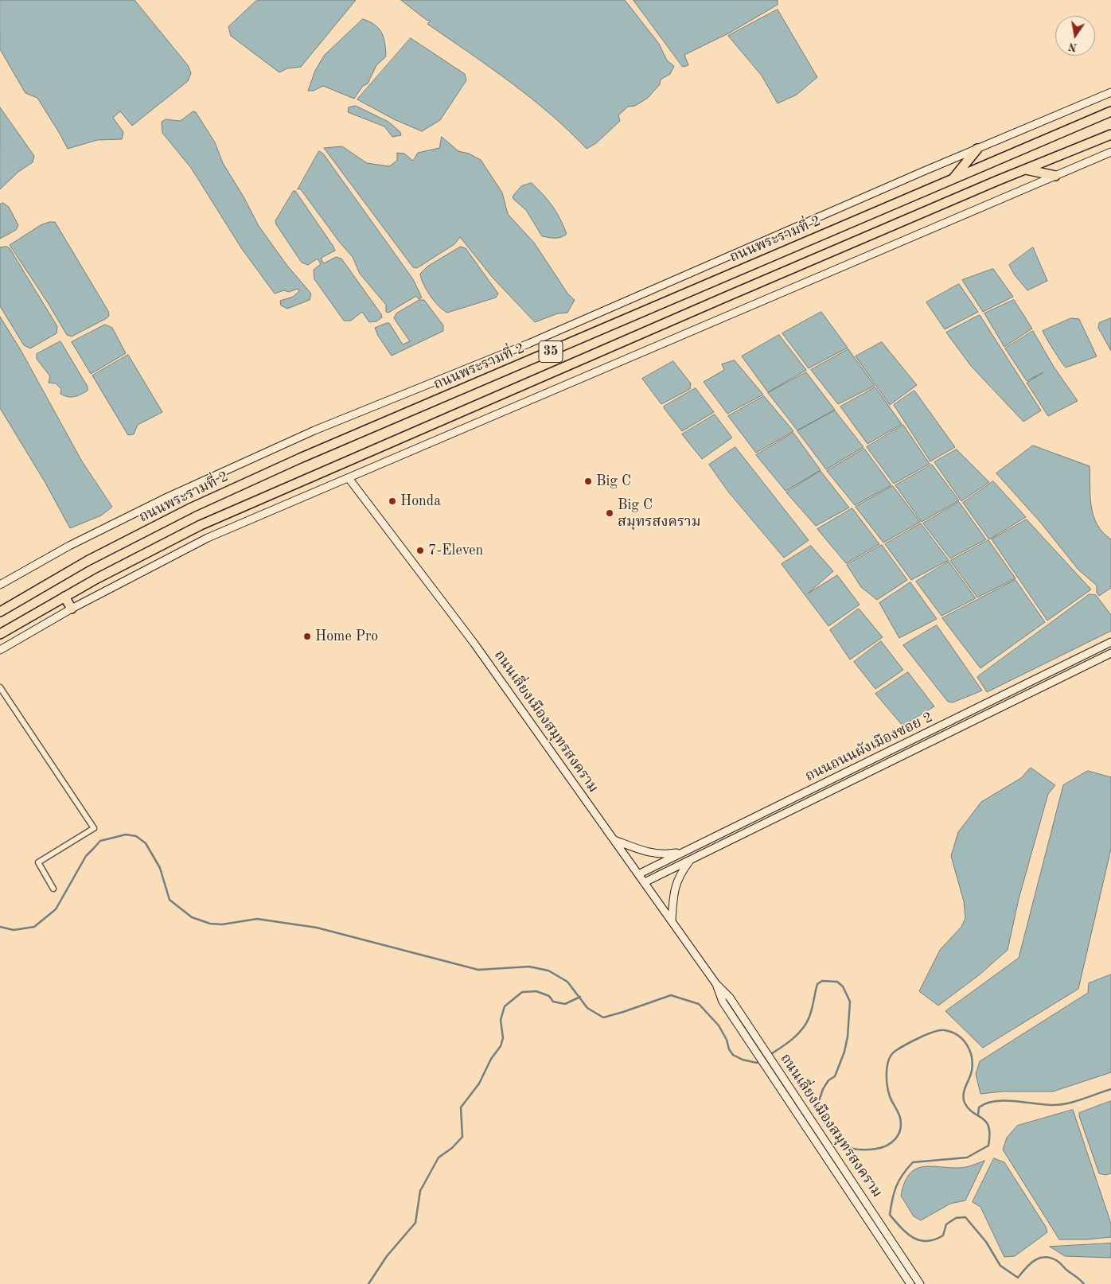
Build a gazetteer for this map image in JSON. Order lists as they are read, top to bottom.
{
  "streets": {
    "highway": ["ถนนพระรามที่ 2", "35"],
    "main road": ["ถนนเลี่ยงเมืองสมุทรสงคราม", "ถนนถนนผังเมืองซอย 2"]
  },
  "crossings": [
    ["ถนนเลี่ยงเมืองสมุทรสงคราม", "ถนนถนนผังเมืองซอย 2"]
  ],
  "places": [
    "Big C",
    "Honda",
    "Big C สมุทรสงคราม",
    "7-Eleven",
    "Home Pro"
  ],
  "north": "bottom"
}
